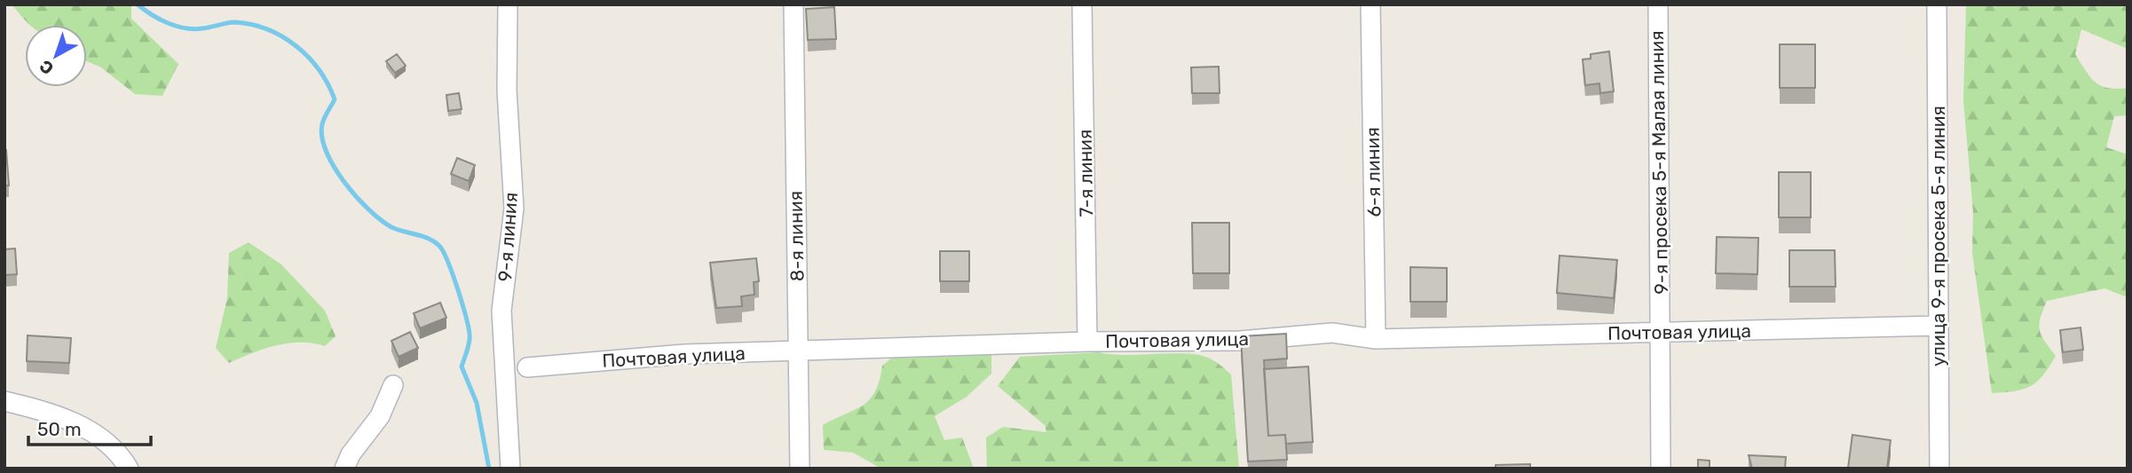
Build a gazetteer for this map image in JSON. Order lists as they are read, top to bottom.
{
  "streets": {
    "street": [
      "9-я просека 5-я Малая линия",
      "6-я линия",
      "7-я линия",
      "8-я линия",
      "улица 9-я просека 5-я линия",
      "9-я линия",
      "Почтовая улица"
    ]
  },
  "crossings": [
    ["9-я просека 5-я Малая линия", "Почтовая улица"],
    ["6-я линия", "Почтовая улица"],
    ["7-я линия", "Почтовая улица"],
    ["8-я линия", "Почтовая улица"],
    ["улица 9-я просека 5-я линия", "Почтовая улица"]
  ],
  "scale_bar": "50 m",
  "north": "bottom left"
}
